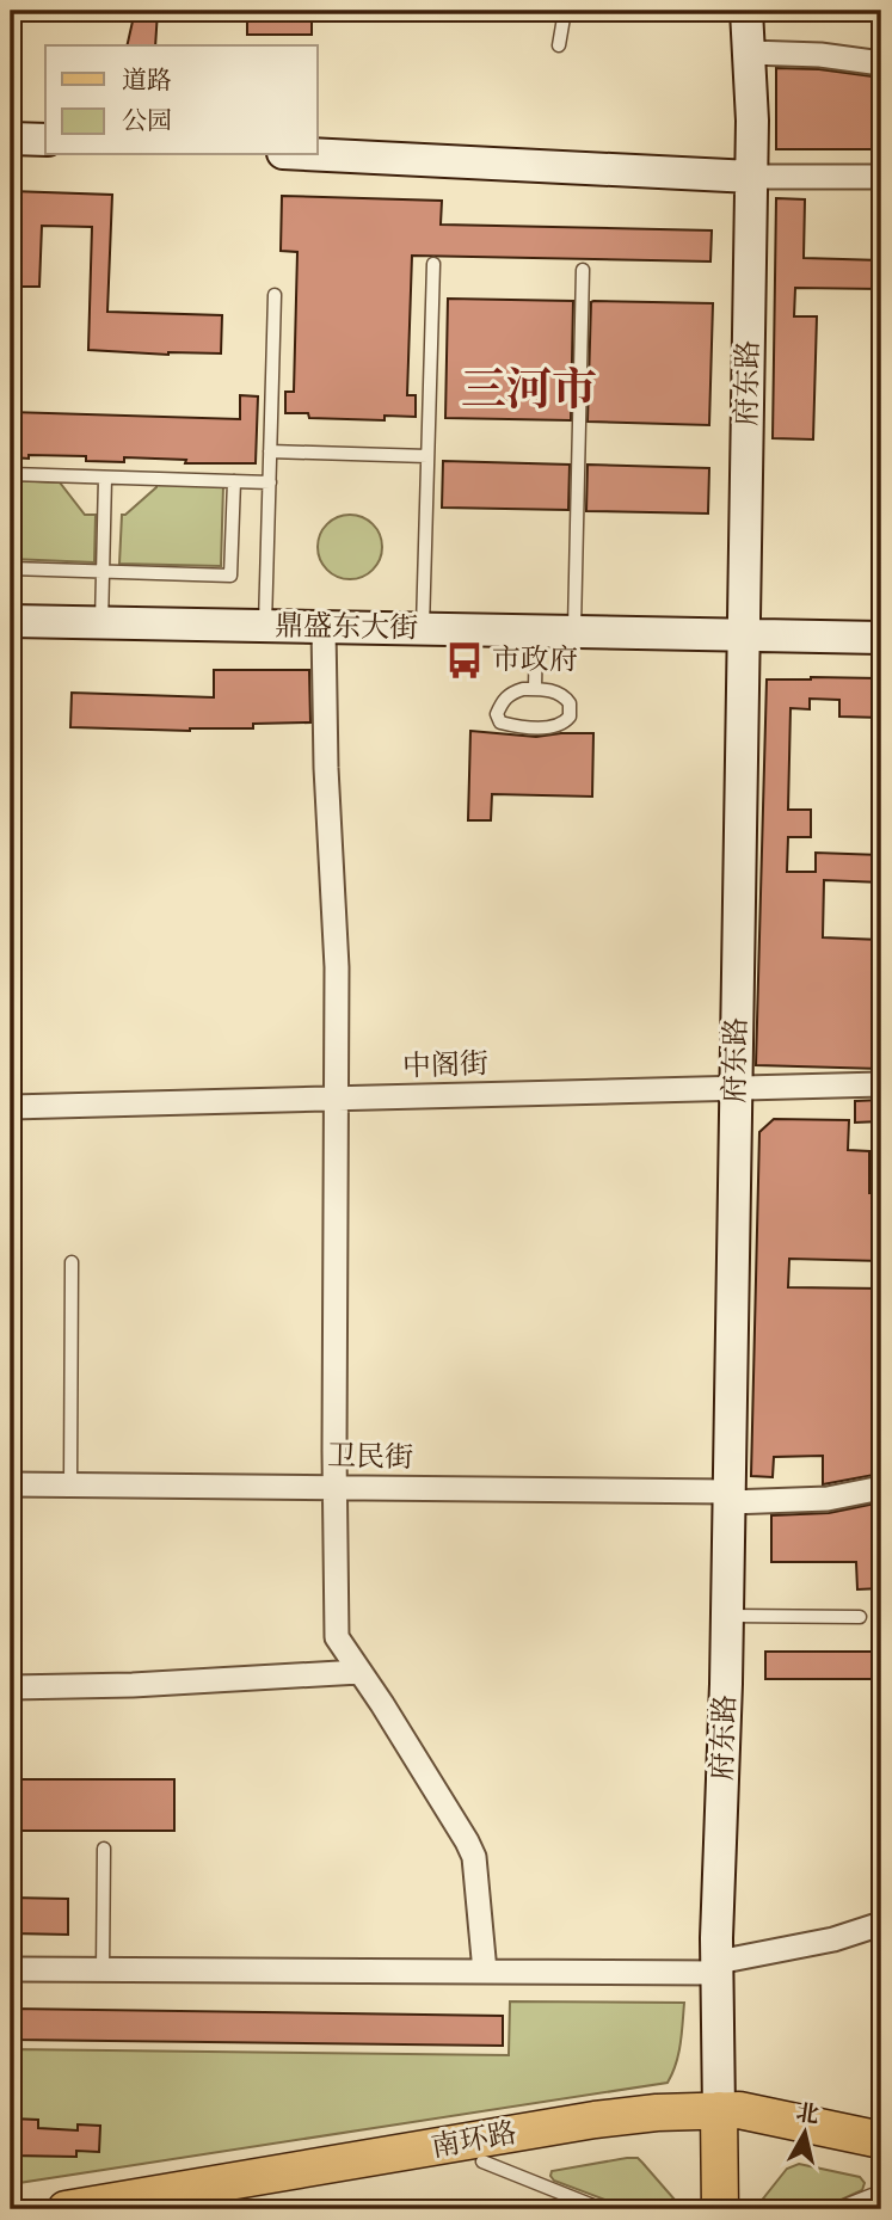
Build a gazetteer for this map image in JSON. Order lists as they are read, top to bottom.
{
  "streets": {
    "main road": ["南环路"],
    "street": [
      "府东路",
      "鼎盛东大街",
      "中阁街",
      "卫民街"
    ]
  },
  "crossings": [
    ["府东路", "鼎盛东大街"],
    ["府东路", "中阁街"],
    ["府东路", "卫民街"],
    ["府东路", "南环路"]
  ],
  "districts": ["三河市"],
  "places": {
    "bus stop": ["市政府"]
  },
  "legend": ["道路", "公园"],
  "north": "top"
}
